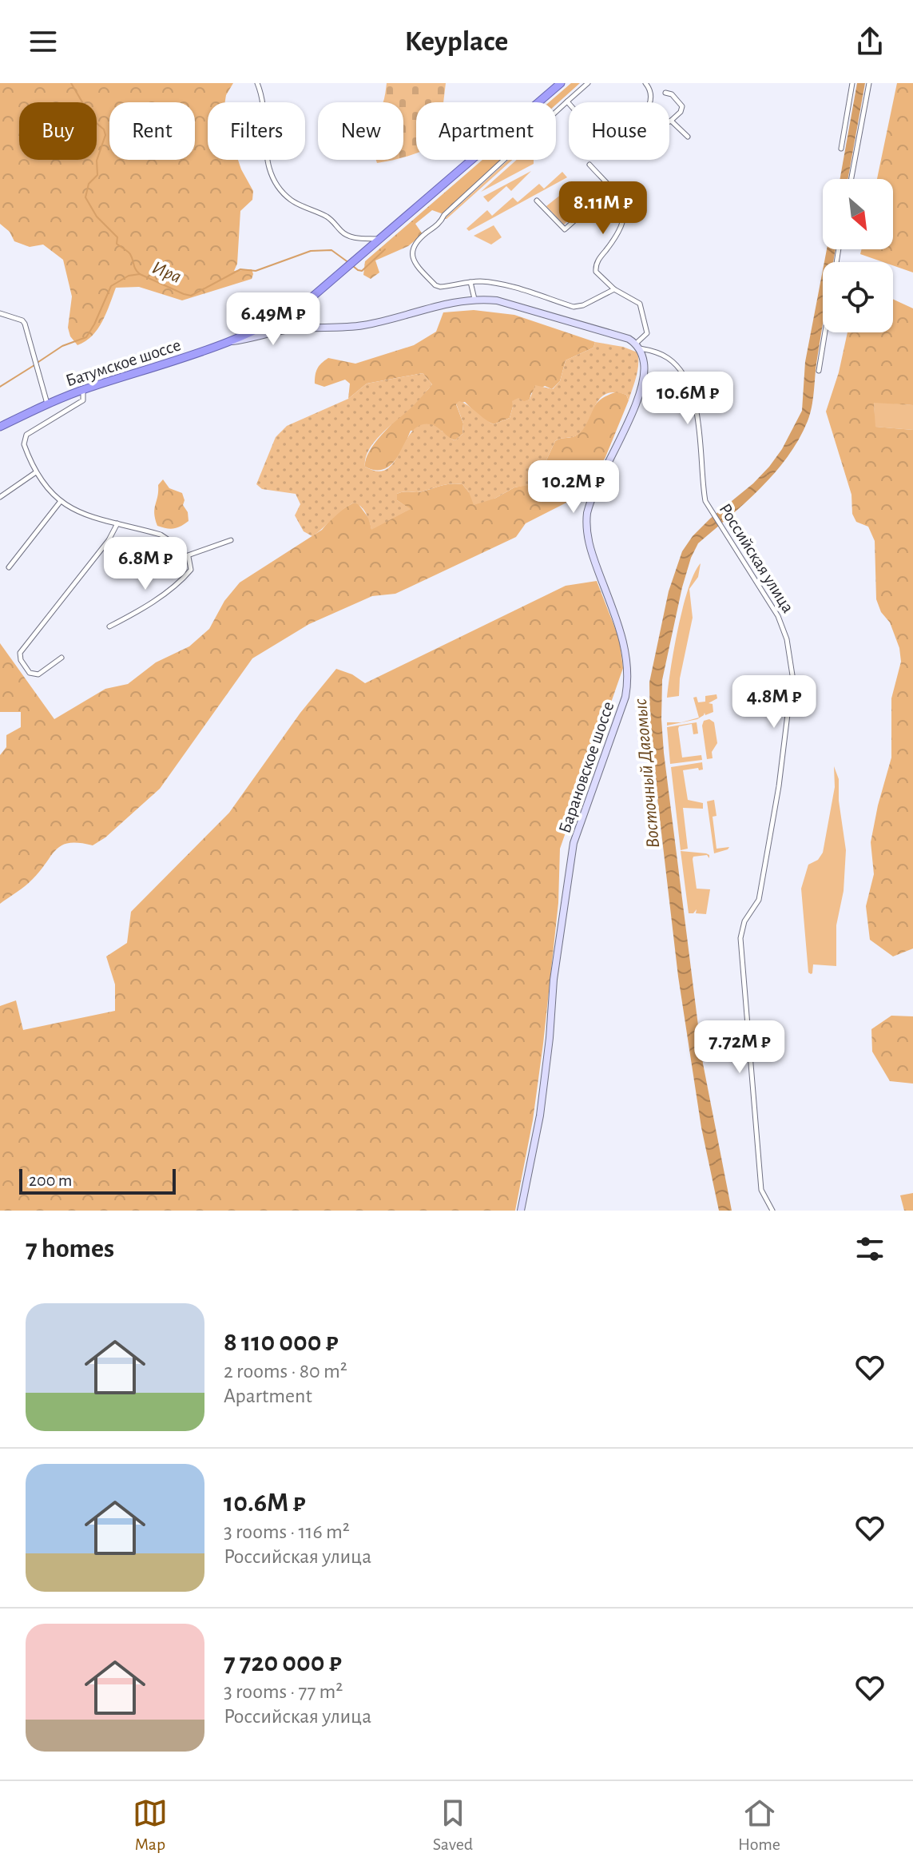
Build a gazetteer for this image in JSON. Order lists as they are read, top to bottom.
{
  "streets": {
    "highway": ["Батумское шоссе"],
    "main road": ["Российская улица", "Барановское шоссе"]
  },
  "crossings": [
    ["Батумское шоссе", "Российская улица"],
    ["Российская улица", "Барановское шоссе"]
  ],
  "water": ["Ира", "Восточный Дагомыс"],
  "scale_bar": "200 m",
  "north": "bottom right",
  "page": {
    "header": "Keyplace",
    "chip": [
      "Buy",
      "Rent",
      "Filters",
      "New",
      "Apartment",
      "House"
    ],
    "price": [
      "8.11M ₽",
      "6.49M ₽",
      "10.6M ₽",
      "10.2M ₽",
      "6.8M ₽",
      "4.8M ₽",
      "7.72M ₽"
    ],
    "scale": "200 m",
    "heading": "7 homes",
    "list": [
      {
        "name": "8 110 000 ₽",
        "note": "2 rooms · 80 m² · Apartment"
      },
      {
        "name": "10.6M ₽",
        "note": "3 rooms · 116 m² · Российская улица"
      },
      {
        "name": "7 720 000 ₽",
        "note": "3 rooms · 77 m² · Российская улица"
      }
    ],
    "tabs": ["Map", "Saved", "Home"]
  }
}
